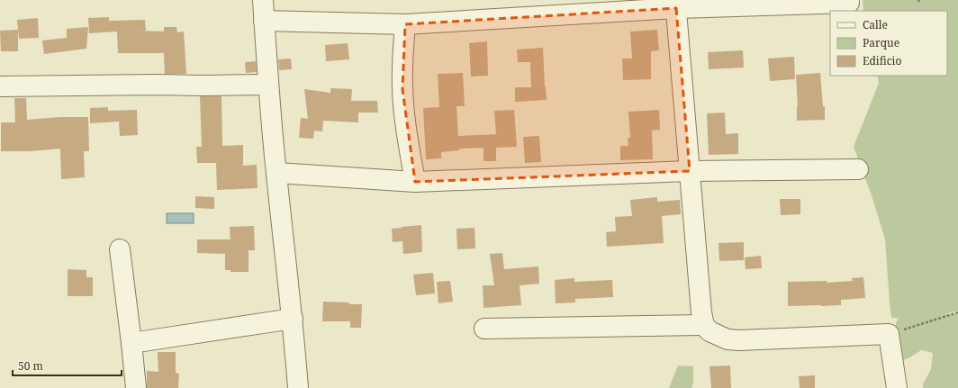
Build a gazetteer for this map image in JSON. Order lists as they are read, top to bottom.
{
  "legend": ["Calle", "Parque", "Edificio"],
  "scale_bar": "50 m"
}
